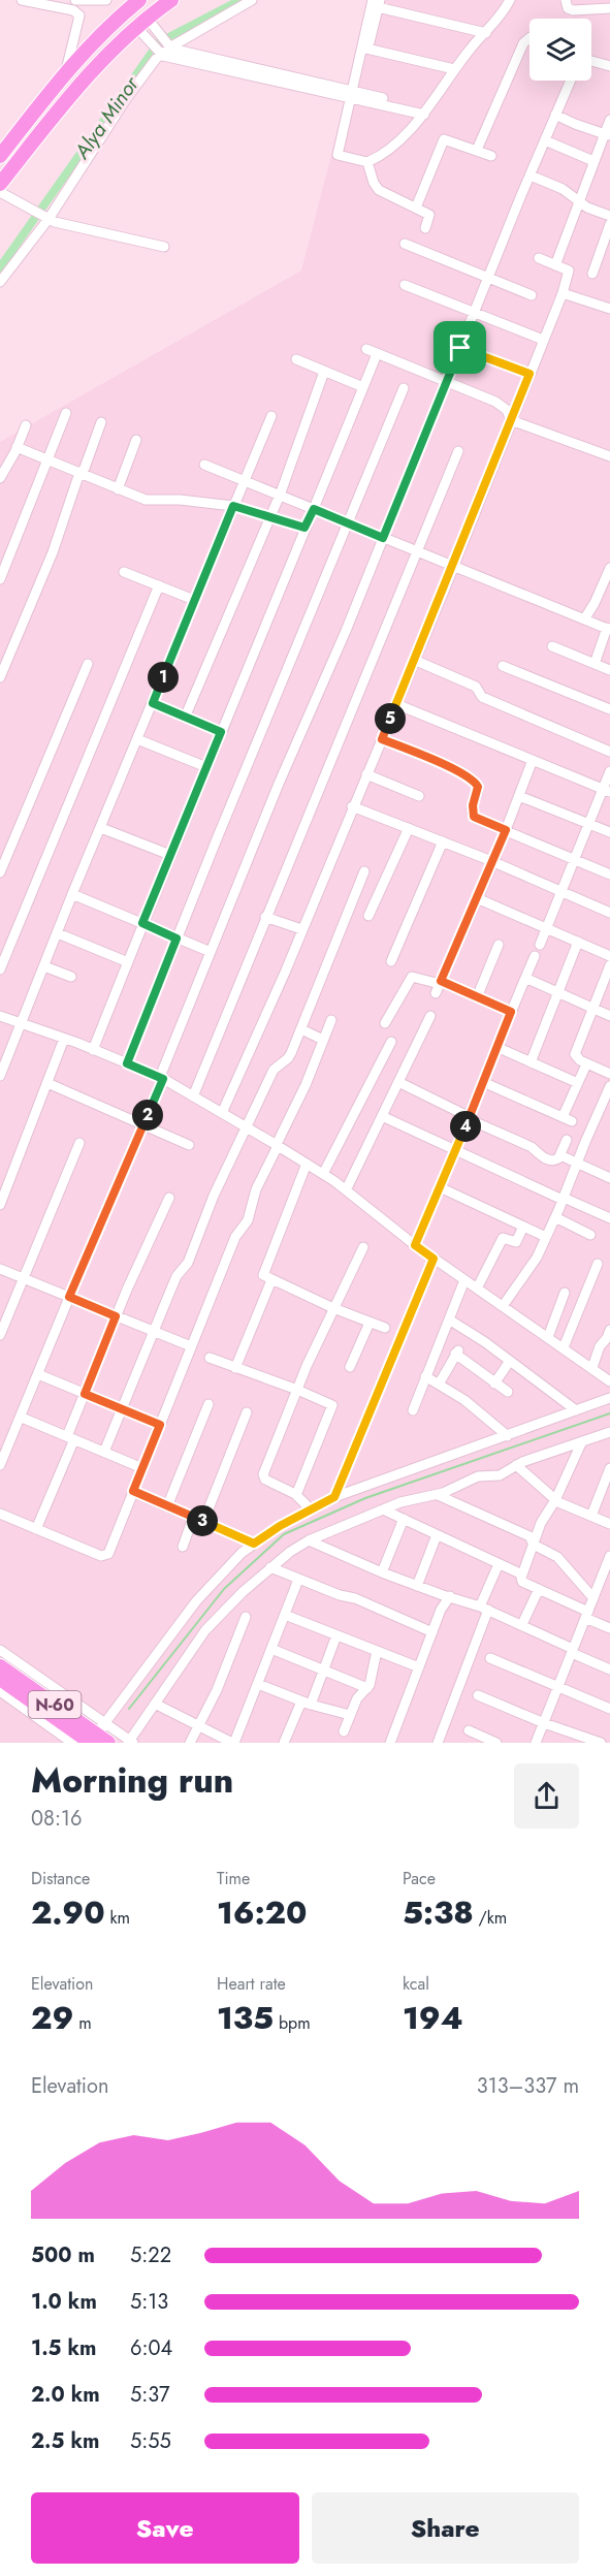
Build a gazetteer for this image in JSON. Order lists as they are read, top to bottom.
{
  "streets": {
    "highway": ["N-60"]
  },
  "water": ["Alya Minor"],
  "page": {
    "pins": [
      "1",
      "5",
      "2",
      "4",
      "3"
    ],
    "heading": ["Morning run", "08:16"],
    "stats": [
      ["Distance", "2.90 km"],
      ["Time", "16:20"],
      ["Pace", "5:38 /km"],
      ["Elevation", "29 m"],
      ["Heart rate", "135 bpm"],
      ["kcal", "194"]
    ],
    "chart": ["Elevation", "313–337 m"],
    "list": [
      {
        "name": "500 m",
        "note": "5:22"
      },
      {
        "name": "1.0 km",
        "note": "5:13"
      },
      {
        "name": "1.5 km",
        "note": "6:04"
      },
      {
        "name": "2.0 km",
        "note": "5:37"
      },
      {
        "name": "2.5 km",
        "note": "5:55"
      }
    ],
    "buttons": ["Save", "Share"]
  }
}
